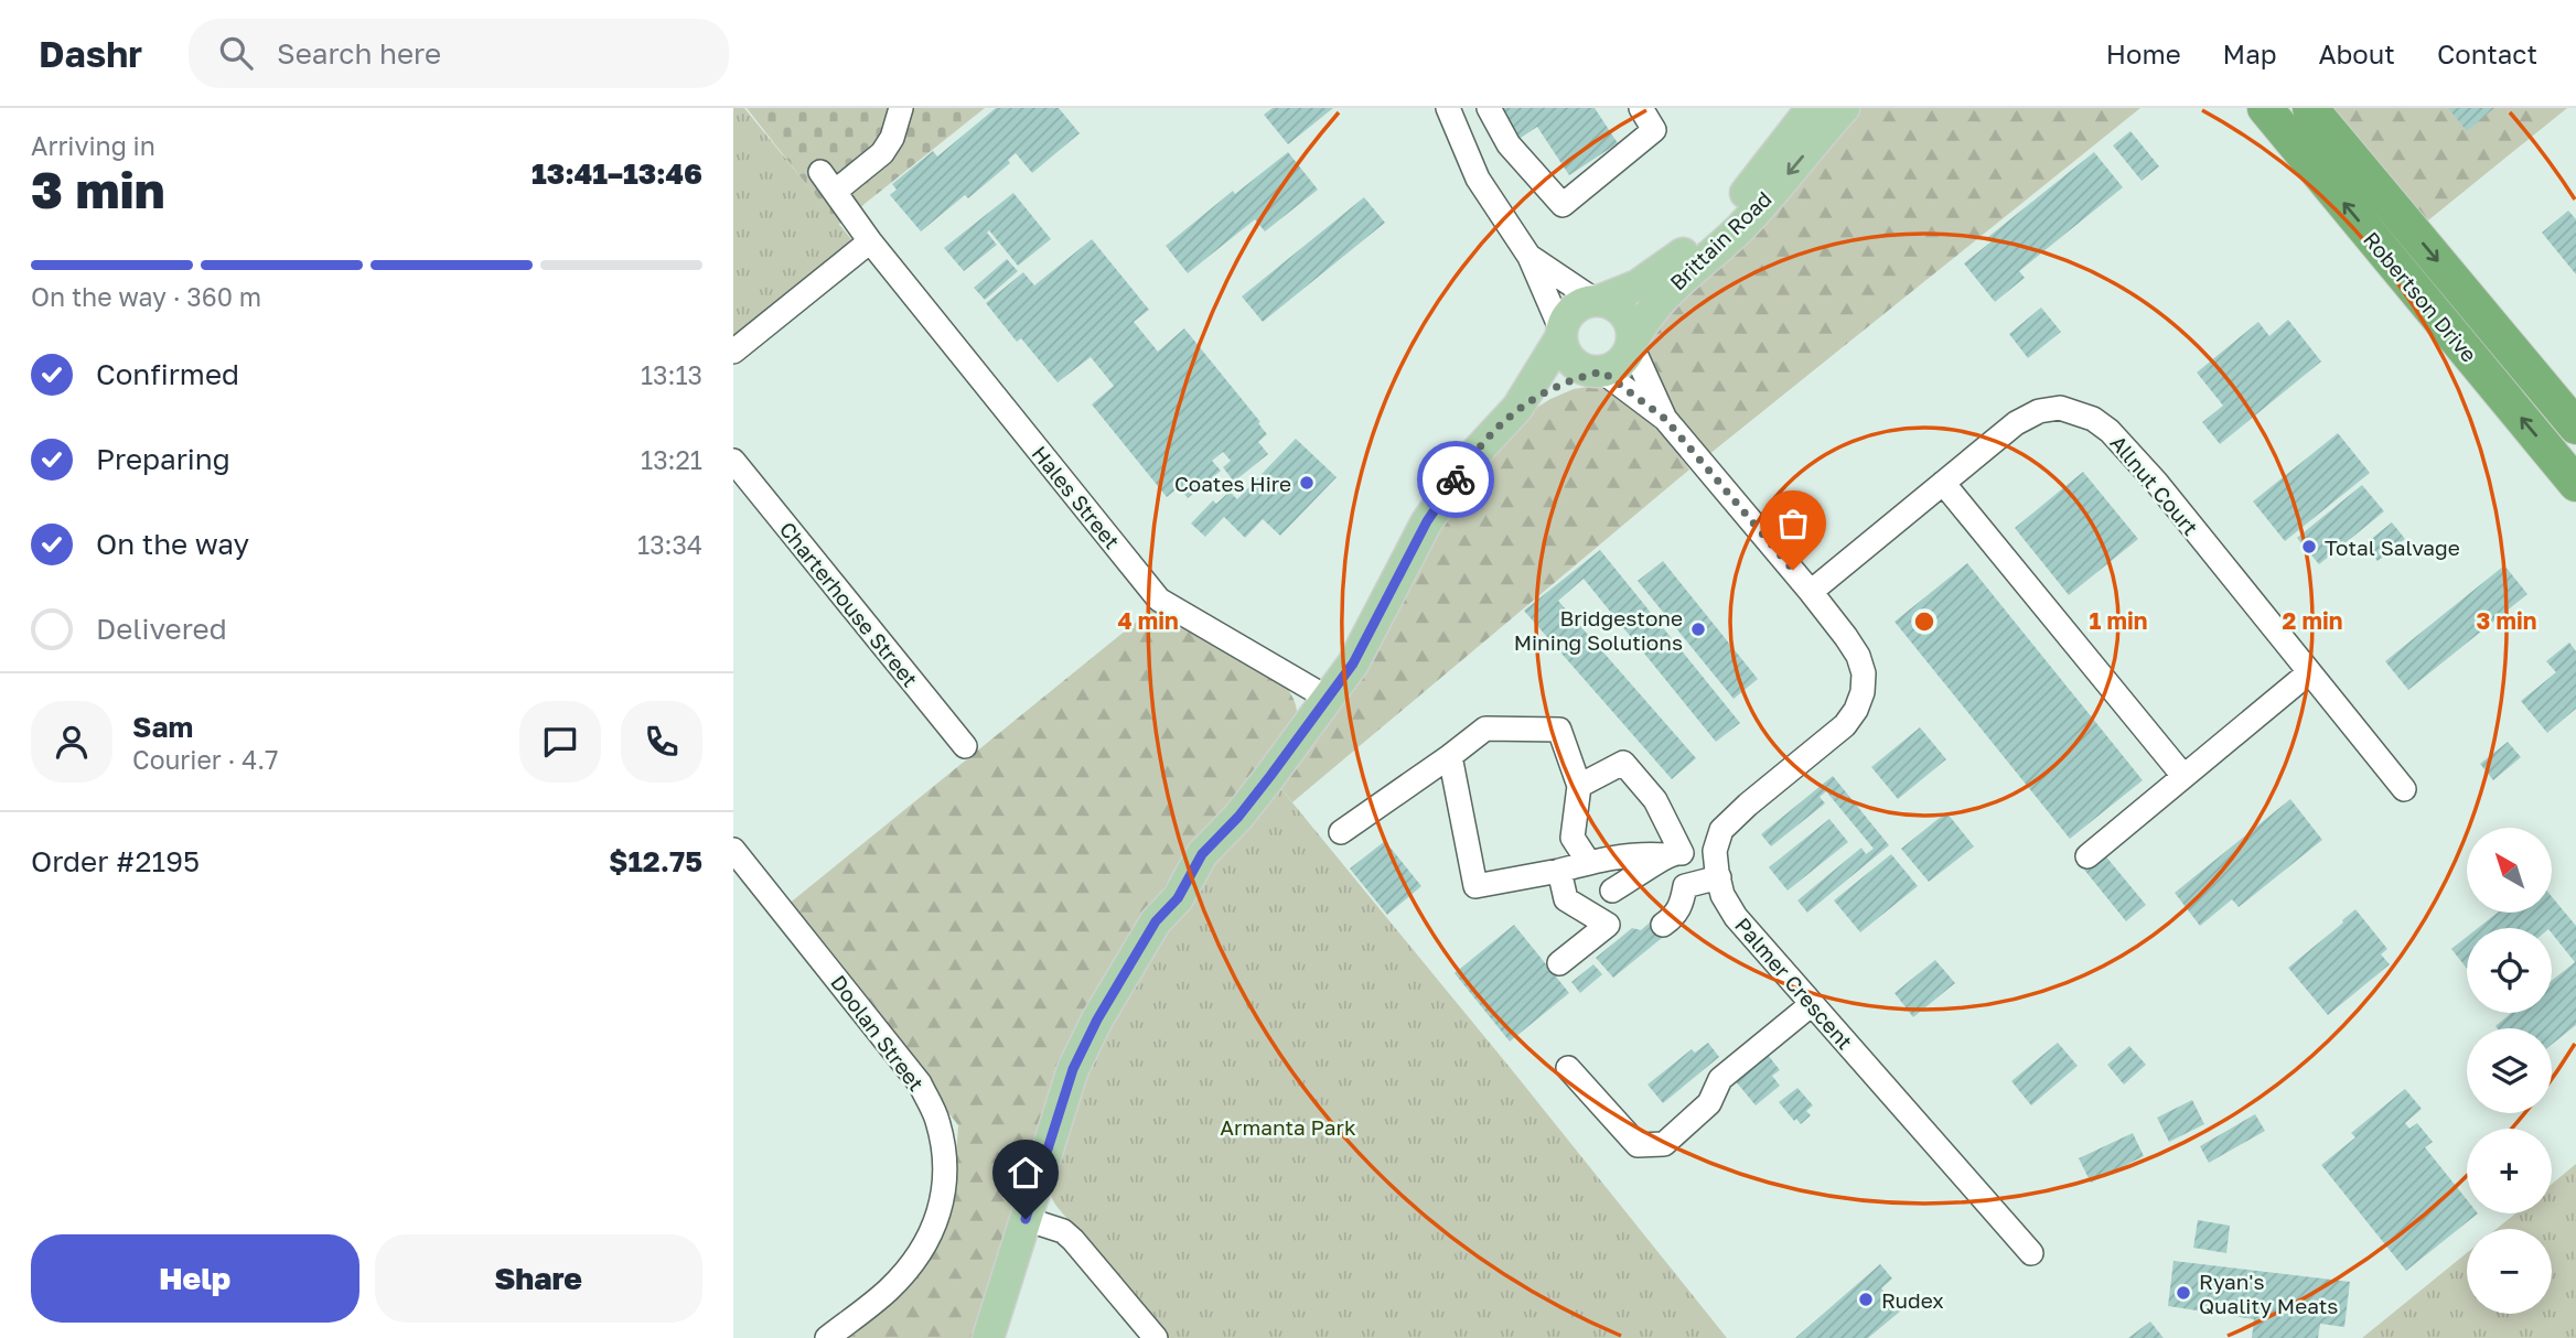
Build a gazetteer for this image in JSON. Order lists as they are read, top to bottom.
{
  "streets": {
    "highway": ["Robertson Drive"],
    "main road": ["Brittain Road"],
    "street": [
      "Allnut Court",
      "Hales Street",
      "Charterhouse Street",
      "Palmer Crescent",
      "Doolan Street"
    ]
  },
  "parks": ["Armanta Park"],
  "places": [
    "Coates Hire",
    "Total Salvage",
    "Bridgestone Mining Solutions",
    "Ryan's Quality Meats",
    "Rudex"
  ],
  "north": "top left",
  "page": {
    "header": "Dashr",
    "search": "Search here",
    "nav": [
      "Home",
      "Map",
      "About",
      "Contact"
    ],
    "heading": ["3 min", "Arriving in", "13:41–13:46"],
    "panel": [
      "Sam",
      "Courier · 4.7",
      "Order #2195",
      "$12.75"
    ],
    "bar": "On the way · 360 m",
    "list": [
      ["Confirmed", "13:13"],
      ["Preparing", "13:21"],
      ["On the way", "13:34"],
      "Delivered"
    ],
    "map_buttons": ["+", "−"],
    "buttons": ["Help", "Share"]
  },
  "rings": [
    "1 min",
    "2 min",
    "3 min",
    "4 min"
  ]
}
